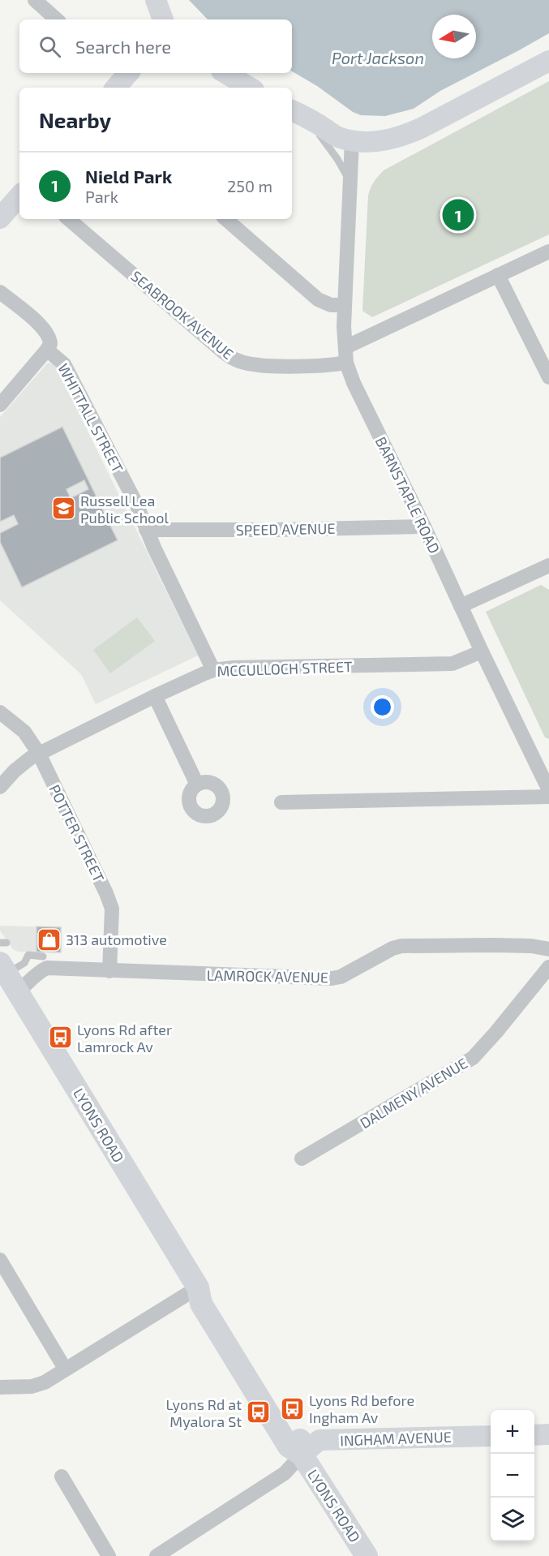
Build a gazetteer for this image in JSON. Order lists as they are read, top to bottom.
{
  "streets": {
    "main road": ["LYONS ROAD", "INGHAM AVENUE"],
    "street": [
      "SEABROOK AVENUE",
      "WHITTALL STREET",
      "BARNSTAPLE ROAD",
      "SPEED AVENUE",
      "MCCULLOCH STREET",
      "POTTER STREET",
      "LAMROCK AVENUE",
      "DALMENY AVENUE"
    ]
  },
  "crossings": [
    ["SEABROOK AVENUE", "BARNSTAPLE ROAD"],
    ["WHITTALL STREET", "SPEED AVENUE"],
    ["WHITTALL STREET", "MCCULLOCH STREET"],
    ["BARNSTAPLE ROAD", "SPEED AVENUE"],
    ["BARNSTAPLE ROAD", "MCCULLOCH STREET"],
    ["MCCULLOCH STREET", "POTTER STREET"],
    ["POTTER STREET", "LAMROCK AVENUE"],
    ["LAMROCK AVENUE", "LYONS ROAD"],
    ["LYONS ROAD", "INGHAM AVENUE"]
  ],
  "water": ["Port Jackson"],
  "places": {
    "school or university": ["Russell Lea Public School"],
    "shop": ["313 automotive"],
    "bus stop": ["Lyons Rd after Lamrock Av", "Lyons Rd before Ingham Av", "Lyons Rd at Myalora St"]
  },
  "north": "left",
  "page": {
    "search": "Search here",
    "heading": "Nearby",
    "list": [
      {
        "mark": "1",
        "name": "Nield Park",
        "note": "Park",
        "value": "250 m"
      }
    ],
    "pins": "1",
    "map_buttons": ["+", "−"]
  }
}
